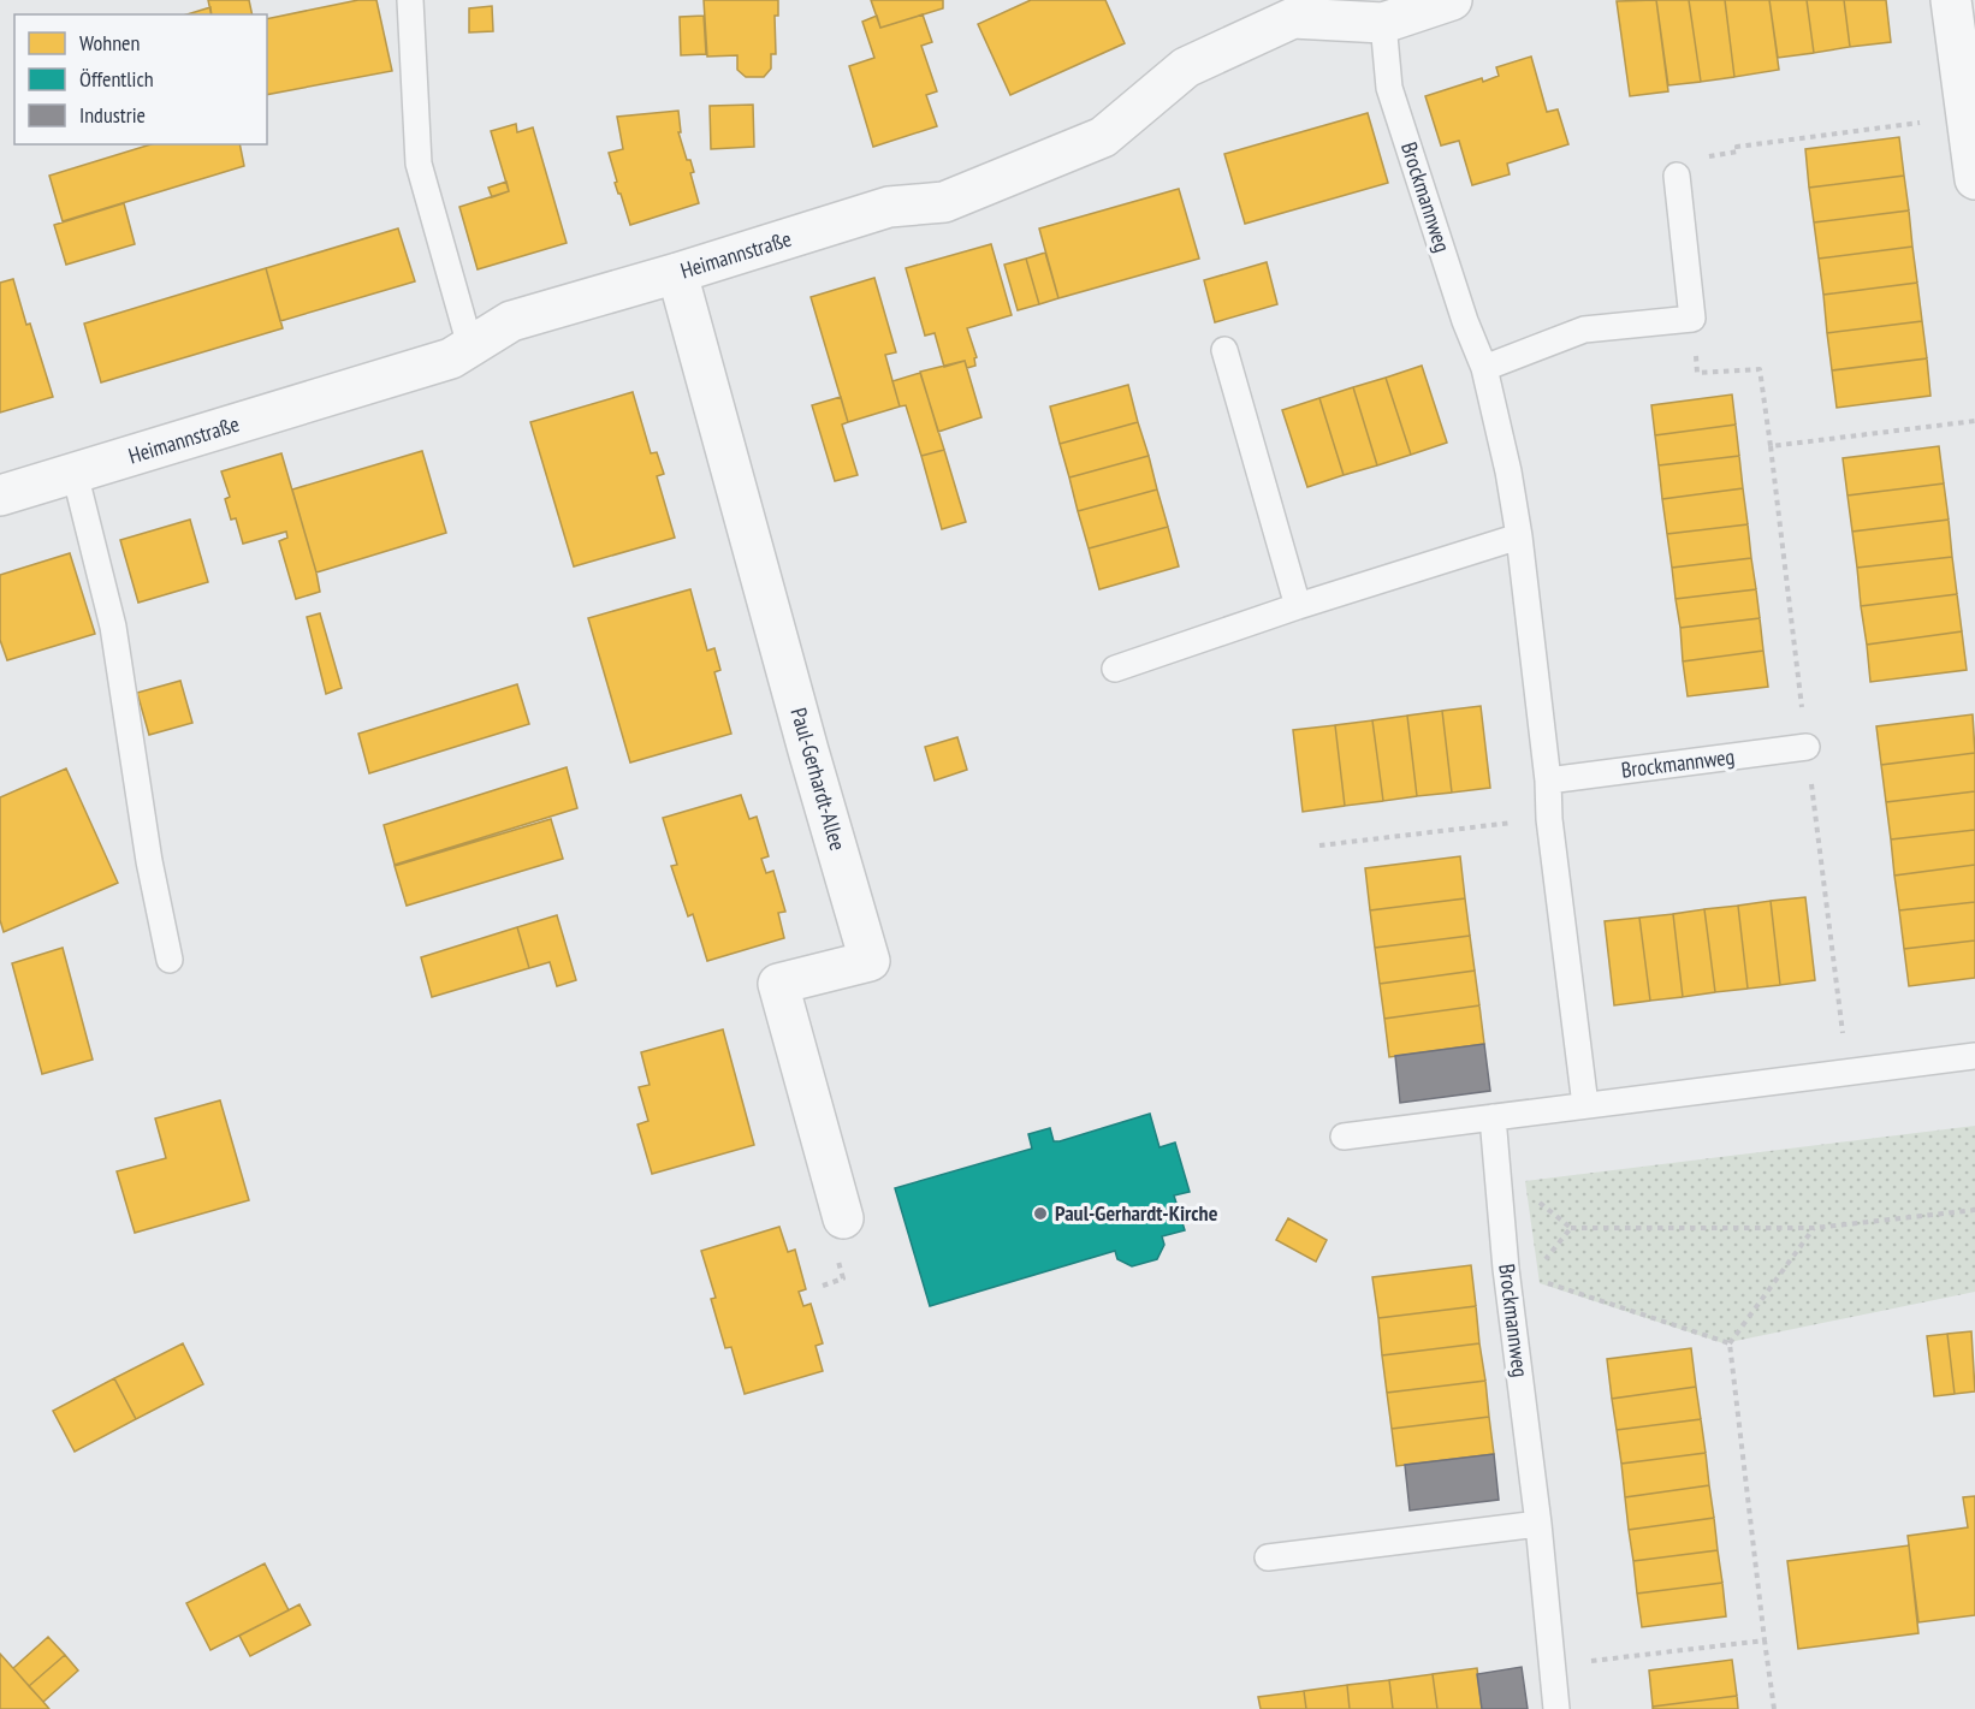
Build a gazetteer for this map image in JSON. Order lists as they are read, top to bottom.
{
  "streets": {
    "street": ["Heimannstraße", "Paul-Gerhardt-Allee"],
    "lane": ["Brockmannweg"]
  },
  "crossings": [
    ["Brockmannweg", "Heimannstraße"],
    ["Heimannstraße", "Paul-Gerhardt-Allee"]
  ],
  "places": ["Paul-Gerhardt-Kirche"],
  "legend": ["Wohnen", "Öffentlich", "Industrie"]
}
